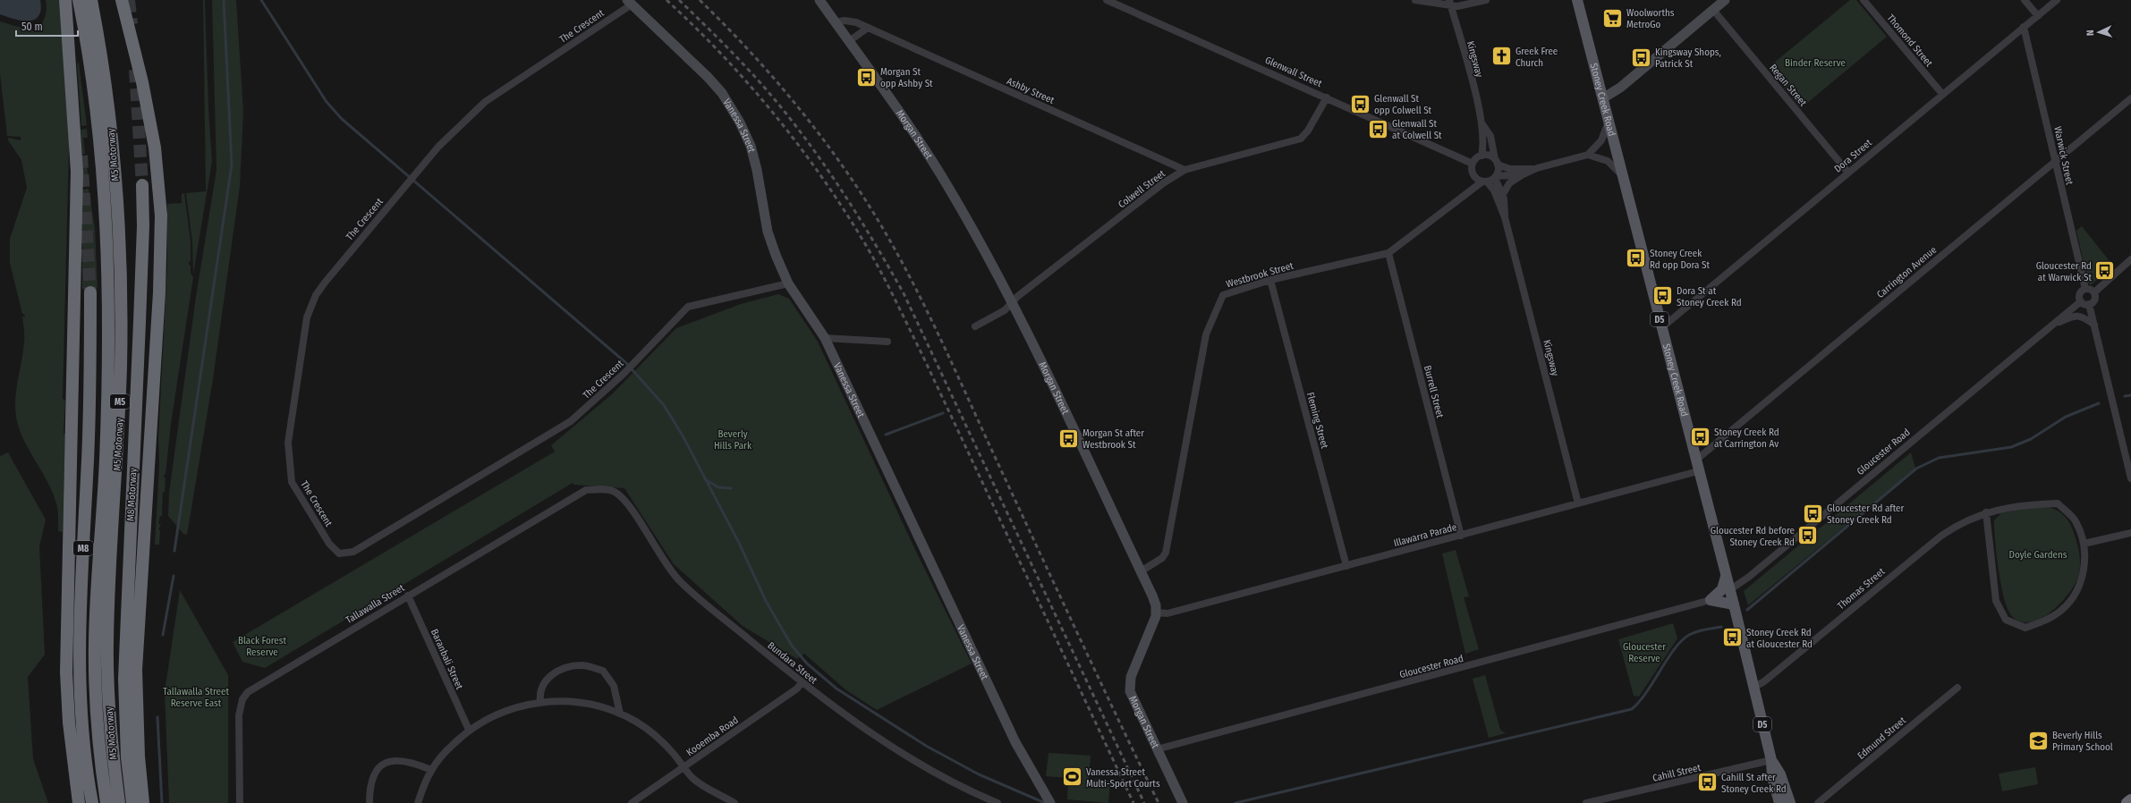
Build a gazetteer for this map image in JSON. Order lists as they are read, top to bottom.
{
  "streets": {
    "highway": [
      "M5 Motorway",
      "M5",
      "M8 Motorway",
      "M8"
    ],
    "main road": ["Stoney Creek Road", "D5"],
    "street": [
      "The Crescent",
      "Thomond Street",
      "Kingsway",
      "Glenwall Street",
      "Regan Street",
      "Ashby Street",
      "Vanessa Street",
      "Morgan Street",
      "Dora Street",
      "Warwick Street",
      "Colwell Street",
      "Carrington Avenue",
      "Westbrook Street",
      "Burrell Street",
      "Fleming Street",
      "Gloucester Road",
      "Illawarra Parade",
      "Thomas Street",
      "Tallawalla Street",
      "Baranbali Street",
      "Bundara Street",
      "Kooemba Road",
      "Edmund Street",
      "Cahill Street"
    ]
  },
  "crossings": [
    ["The Crescent", "Vanessa Street"],
    ["Thomond Street", "Dora Street"],
    ["Kingsway", "Glenwall Street"],
    ["Kingsway", "Westbrook Street"],
    ["Kingsway", "Illawarra Parade"],
    ["Glenwall Street", "Colwell Street"],
    ["Glenwall Street", "Westbrook Street"],
    ["Regan Street", "Dora Street"],
    ["Ashby Street", "Morgan Street"],
    ["Ashby Street", "Colwell Street"],
    ["Stoney Creek Road", "Dora Street"],
    ["Stoney Creek Road", "Carrington Avenue"],
    ["Stoney Creek Road", "Gloucester Road"],
    ["Stoney Creek Road", "Illawarra Parade"],
    ["Stoney Creek Road", "Thomas Street"],
    ["Stoney Creek Road", "Cahill Street"],
    ["Morgan Street", "Colwell Street"],
    ["Morgan Street", "Westbrook Street"],
    ["Morgan Street", "Gloucester Road"],
    ["Morgan Street", "Illawarra Parade"],
    ["Dora Street", "Warwick Street"],
    ["Warwick Street", "Carrington Avenue"],
    ["Warwick Street", "Gloucester Road"],
    ["Westbrook Street", "Burrell Street"],
    ["Westbrook Street", "Fleming Street"],
    ["Burrell Street", "Illawarra Parade"],
    ["Fleming Street", "Illawarra Parade"],
    ["Tallawalla Street", "Baranbali Street"],
    ["Tallawalla Street", "Bundara Street"],
    ["Bundara Street", "Kooemba Road"]
  ],
  "parks": [
    "Binder Reserve",
    "Beverly Hills Park",
    "Doyle Gardens",
    "Black Forest Reserve",
    "Gloucester Reserve",
    "Tallawalla Street Reserve East"
  ],
  "places": {
    "supermarket": ["Woolworths MetroGo"],
    "church": ["Greek Free Church"],
    "bus stop": [
      "Kingsway Shops, Patrick St",
      "Morgan St opp Ashby St",
      "Glenwall St opp Colwell St",
      "Glenwall St at Colwell St",
      "Stoney Creek Rd opp Dora St",
      "Gloucester Rd at Warwick St",
      "Dora St at Stoney Creek Rd",
      "Stoney Creek Rd at Carrington Av",
      "Morgan St after Westbrook St",
      "Gloucester Rd after Stoney Creek Rd",
      "Gloucester Rd before Stoney Creek Rd",
      "Stoney Creek Rd at Gloucester Rd",
      "Cahill St after Stoney Creek Rd"
    ],
    "school or university": ["Beverly Hills Primary School"],
    "sports": ["Vanessa Street Multi-Sport Courts"]
  },
  "scale_bar": "50 m",
  "north": "left"
}
